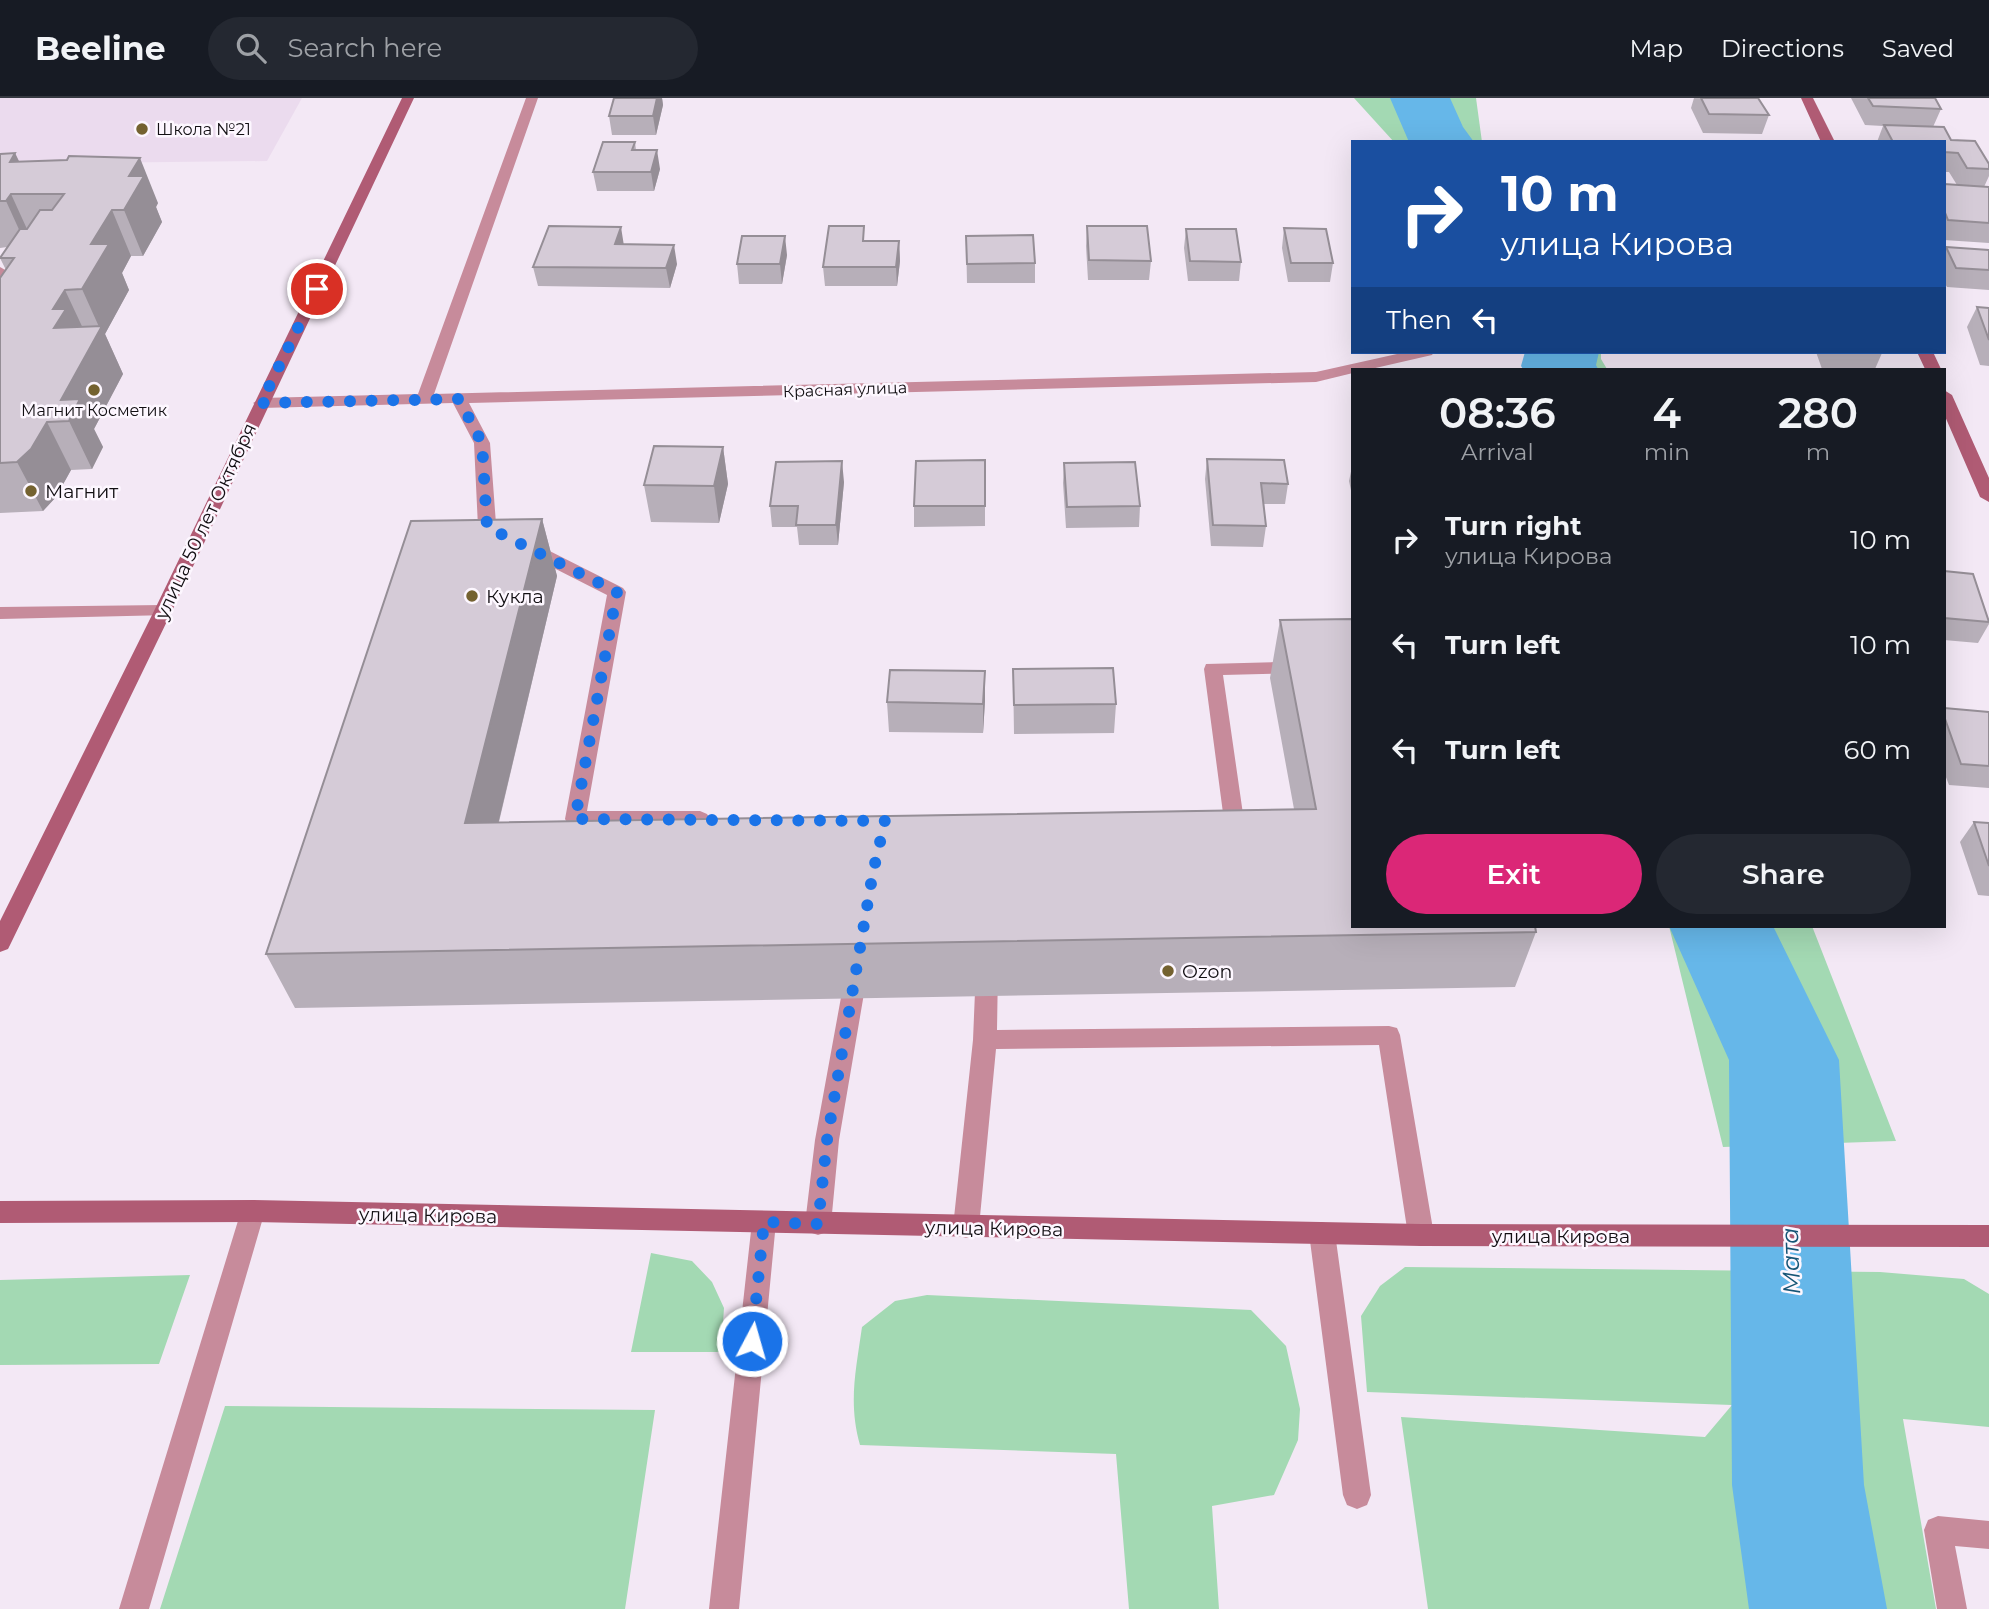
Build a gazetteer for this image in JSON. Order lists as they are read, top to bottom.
{
  "streets": {
    "main road": ["улица 50 лет Октября", "улица Кирова"],
    "lane": ["Красная улица"]
  },
  "crossings": [
    ["Красная улица", "улица 50 лет Октября"]
  ],
  "water": ["Мата"],
  "places": [
    "Школа №21",
    "Магнит Косметик",
    "Магнит",
    "Кукла",
    "Ozon"
  ],
  "page": {
    "header": "Beeline",
    "search": "Search here",
    "nav": ["Map", "Directions", "Saved"],
    "turn": ["10 m", "улица Кирова"],
    "then": "Then",
    "eta": [
      "08:36",
      "Arrival",
      "4",
      "min",
      "280",
      "m"
    ],
    "list": [
      {
        "name": "Turn right",
        "note": "улица Кирова",
        "value": "10 m"
      },
      {
        "name": "Turn left",
        "value": "10 m"
      },
      {
        "name": "Turn left",
        "value": "60 m"
      }
    ],
    "buttons": ["Exit", "Share"]
  }
}
